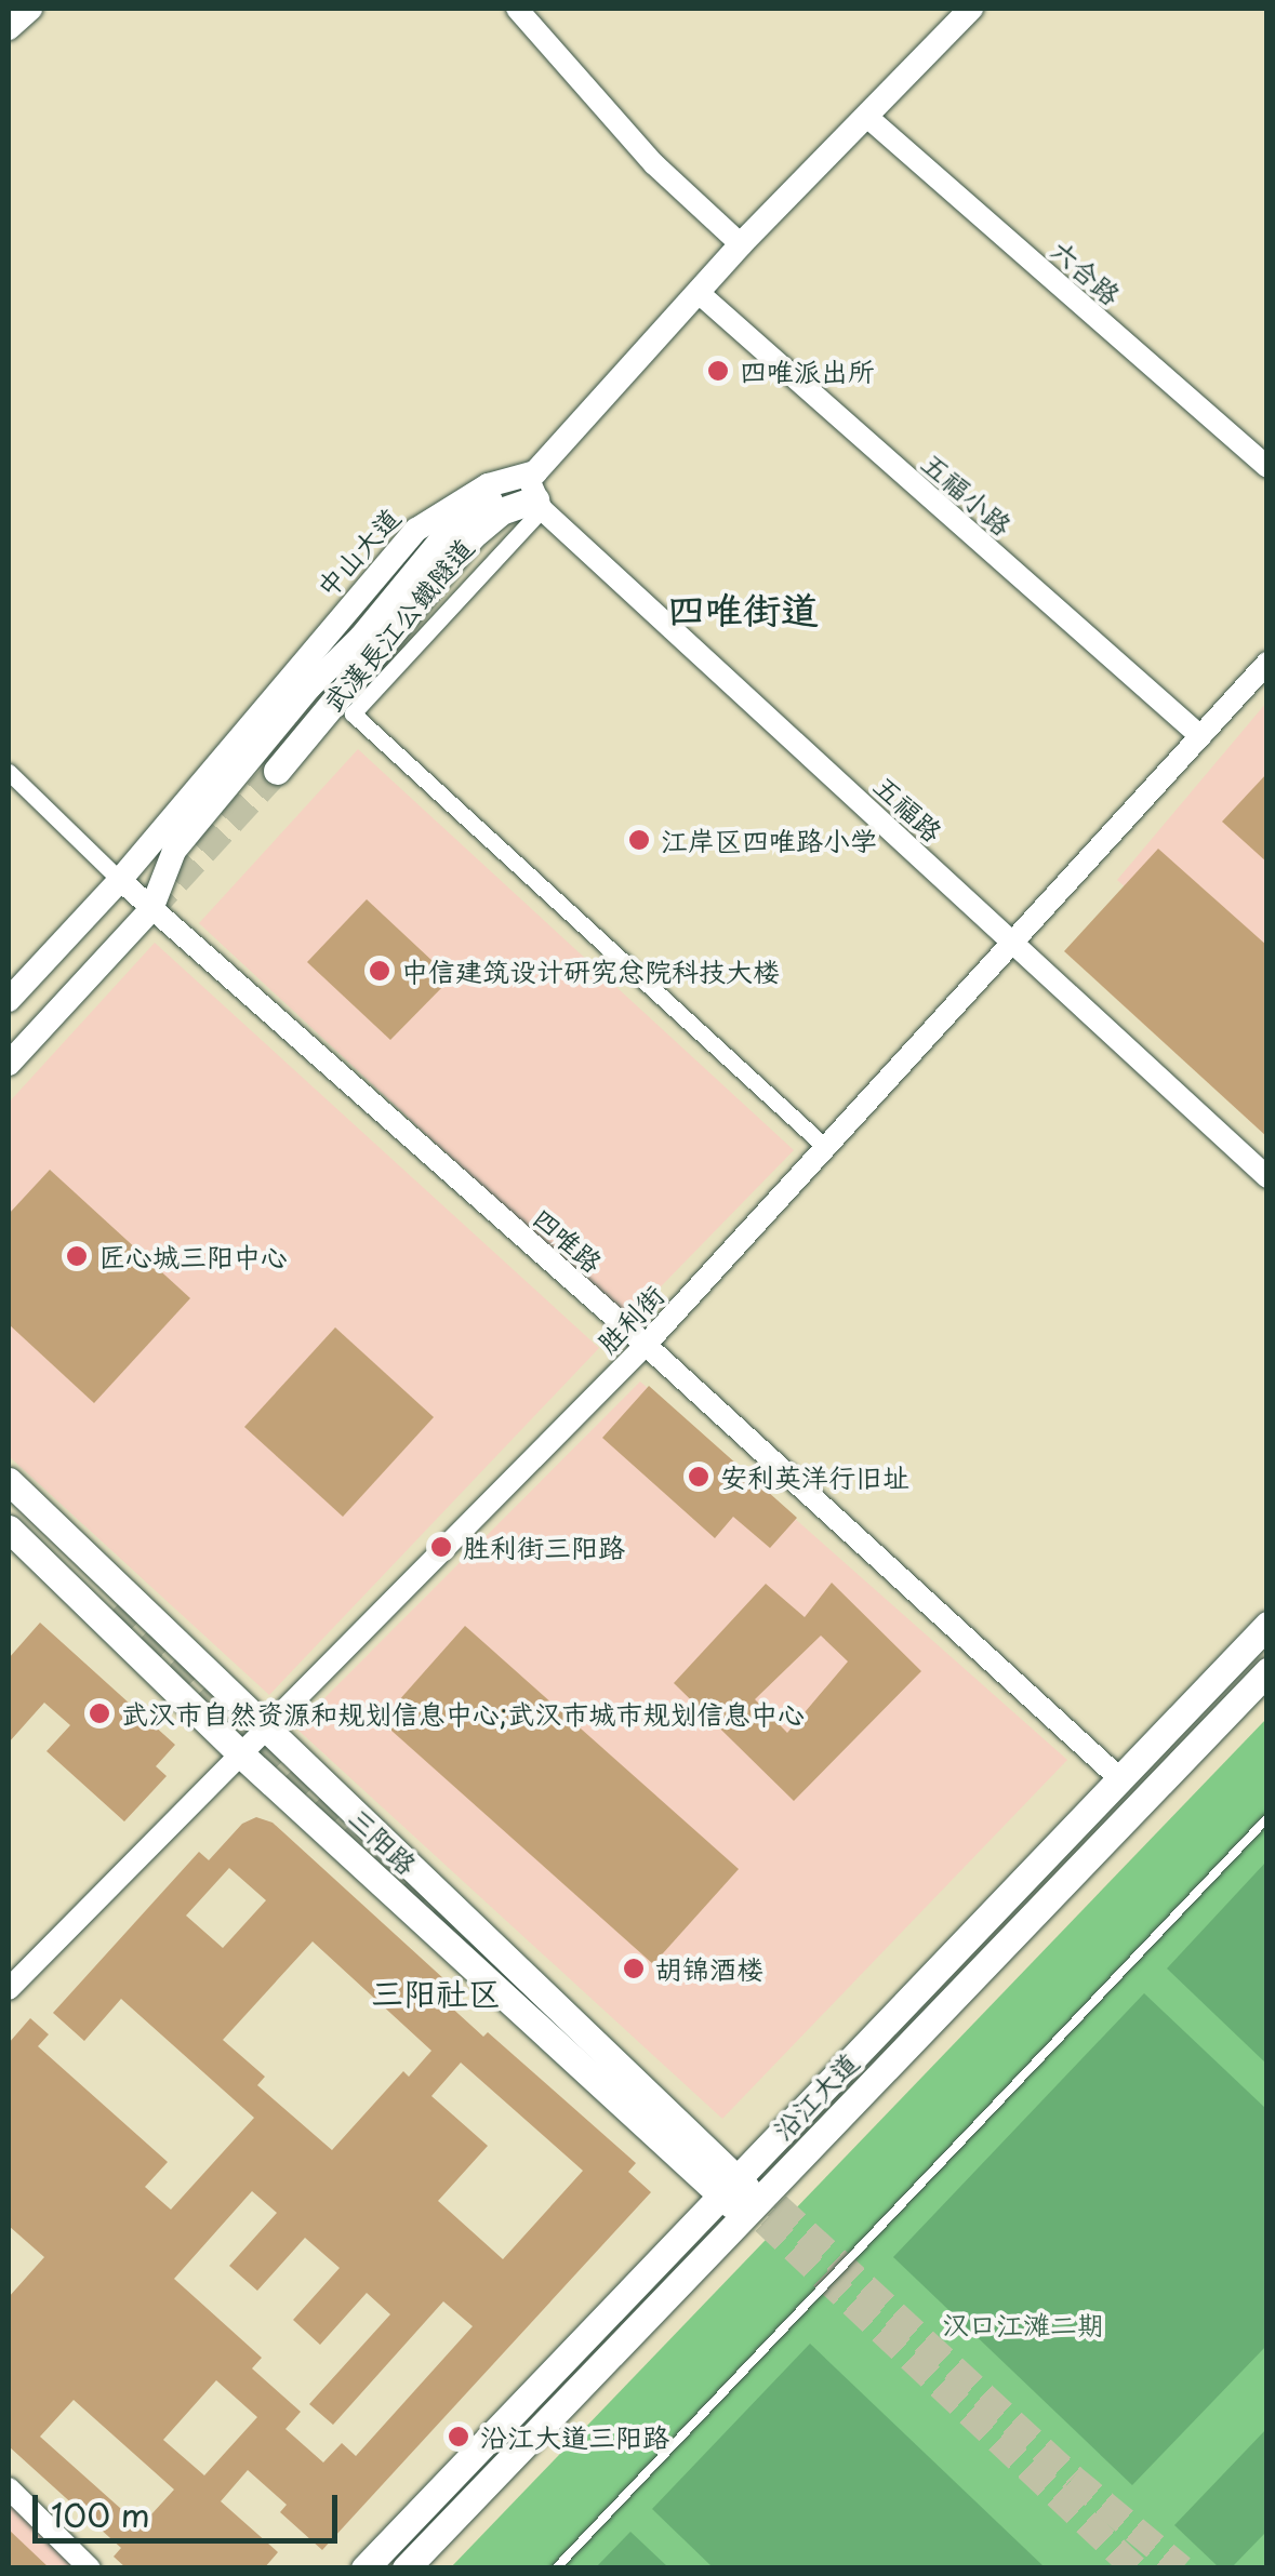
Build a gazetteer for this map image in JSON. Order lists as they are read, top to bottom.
{
  "streets": {
    "main road": [
      "中山大道",
      "武漢長江公鐵隧道",
      "三阳路",
      "沿江大道"
    ],
    "street": [
      "六合路",
      "五福小路",
      "五福路",
      "四唯路",
      "胜利街"
    ]
  },
  "crossings": [
    ["六合路", "中山大道"],
    ["五福小路", "中山大道"],
    ["五福小路", "胜利街"],
    ["中山大道", "武漢長江公鐵隧道"],
    ["中山大道", "五福路"],
    ["中山大道", "四唯路"],
    ["中山大道", "胜利街"],
    ["武漢長江公鐵隧道", "五福路"],
    ["五福路", "胜利街"],
    ["四唯路", "胜利街"],
    ["四唯路", "沿江大道"],
    ["胜利街", "三阳路"],
    ["三阳路", "沿江大道"]
  ],
  "districts": ["四唯街道", "三阳社区"],
  "parks": ["汉口江滩二期"],
  "places": [
    "四唯派出所",
    "江岸区四唯路小学",
    "中信建筑设计研究总院科技大楼",
    "匠心城三阳中心",
    "安利英洋行旧址",
    "胜利街三阳路",
    "武汉市自然资源和规划信息中心;武汉市城市规划信息中心",
    "胡锦酒楼",
    "沿江大道三阳路"
  ],
  "scale_bar": "100 m"
}
